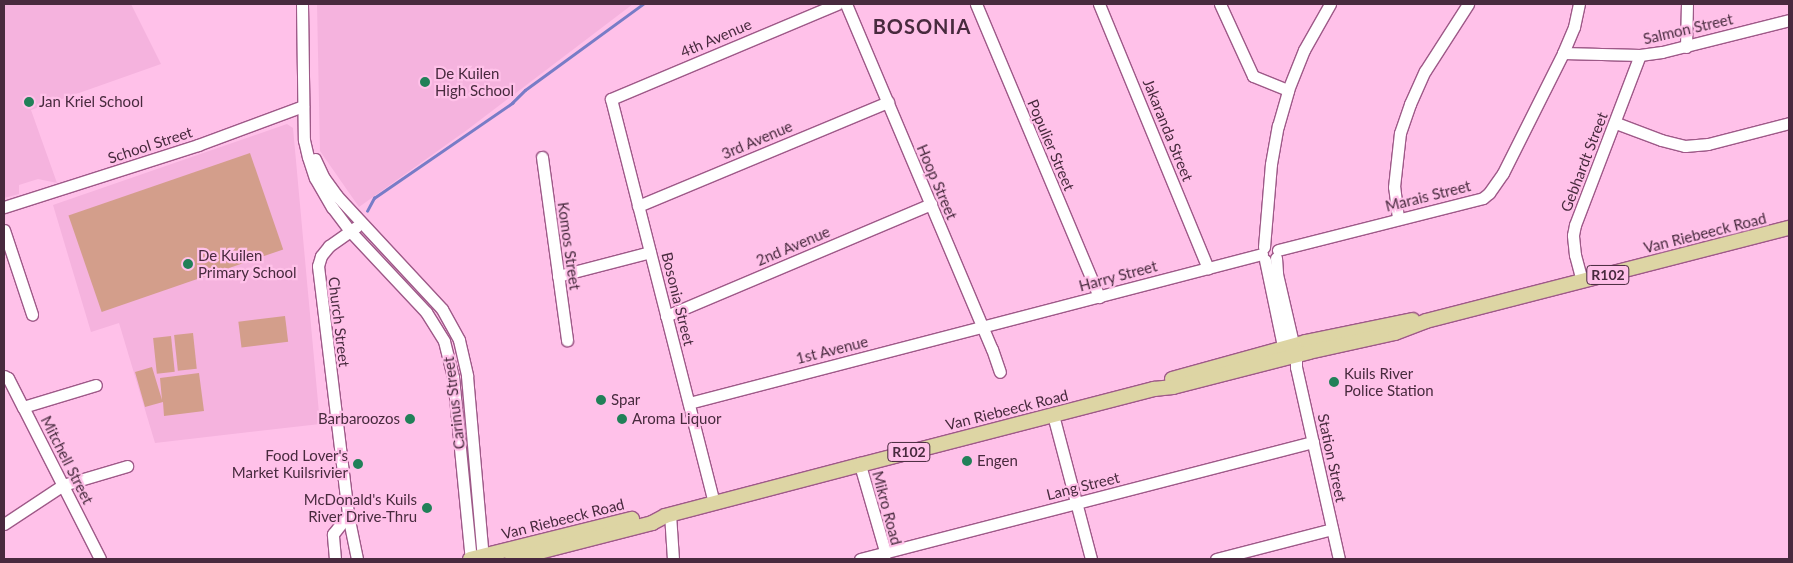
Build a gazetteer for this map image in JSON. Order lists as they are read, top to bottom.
{
  "streets": {
    "main road": ["Van Riebeeck Road", "R102"],
    "street": [
      "Salmon Street",
      "4th Avenue",
      "Jakaranda Street",
      "3rd Avenue",
      "School Street",
      "Populier Street",
      "Gebhardt Street",
      "Hoop Street",
      "Marais Street",
      "Komos Street",
      "2nd Avenue",
      "Harry Street",
      "Bosonia Street",
      "Church Street",
      "1st Avenue",
      "Carinus Street",
      "Station Street",
      "Mitchell Street",
      "Lang Street",
      "Mikro Road"
    ]
  },
  "crossings": [
    ["Salmon Street", "Gebhardt Street"],
    ["Salmon Street", "Marais Street"],
    ["4th Avenue", "Bosonia Street"],
    ["Jakaranda Street", "Harry Street"],
    ["3rd Avenue", "Hoop Street"],
    ["3rd Avenue", "Bosonia Street"],
    ["Populier Street", "Harry Street"],
    ["Gebhardt Street", "Van Riebeeck Road"],
    ["Hoop Street", "2nd Avenue"],
    ["Hoop Street", "Harry Street"],
    ["Hoop Street", "1st Avenue"],
    ["Marais Street", "Harry Street"],
    ["Marais Street", "Station Street"],
    ["Van Riebeeck Road", "Bosonia Street"],
    ["Van Riebeeck Road", "Carinus Street"],
    ["Van Riebeeck Road", "Station Street"],
    ["Van Riebeeck Road", "Mikro Road"],
    ["2nd Avenue", "Bosonia Street"],
    ["Harry Street", "1st Avenue"],
    ["Harry Street", "Station Street"],
    ["Bosonia Street", "1st Avenue"],
    ["Church Street", "Carinus Street"],
    ["Station Street", "Lang Street"],
    ["Lang Street", "Mikro Road"]
  ],
  "districts": ["BOSONIA"],
  "places": [
    "De Kuilen High School",
    "Jan Kriel School",
    "De Kuilen Primary School",
    "Kuils River Police Station",
    "Spar",
    "Barbaroozos",
    "Aroma Liquor",
    "Engen",
    "Food Lover's Market Kuilsrivier",
    "McDonald's Kuils River Drive-Thru"
  ]
}
